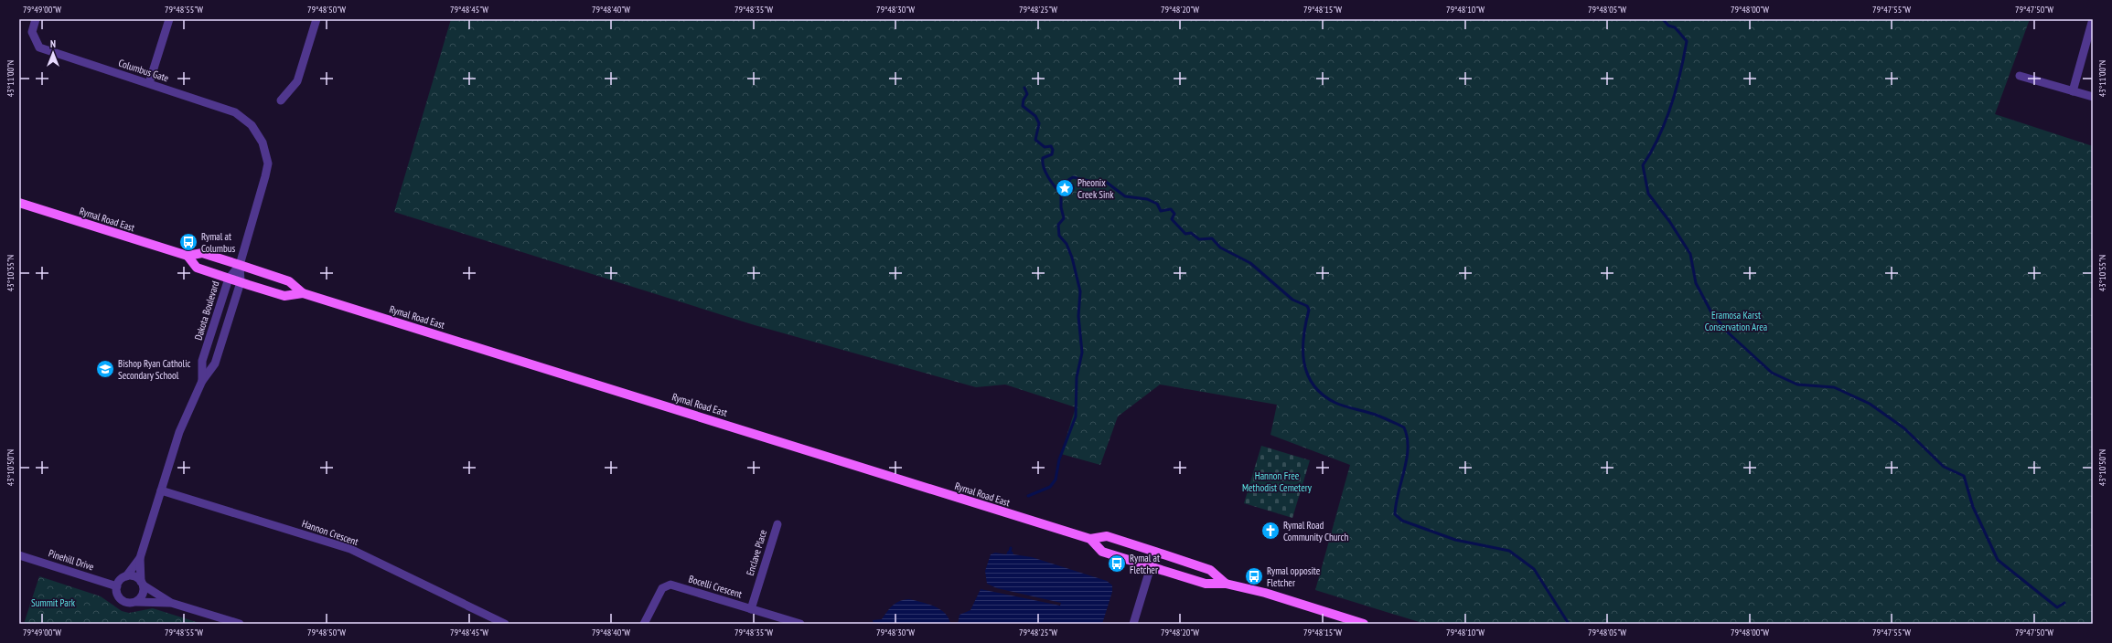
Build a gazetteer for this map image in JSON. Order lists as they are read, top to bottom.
{
  "streets": {
    "main road": ["Rymal Road East"],
    "street": [
      "Columbus Gate",
      "Dakota Boulevard",
      "Hannon Crescent",
      "Enclave Place",
      "Pinehill Drive",
      "Bocelli Crescent"
    ]
  },
  "crossings": [
    ["Columbus Gate", "Rymal Road East"],
    ["Columbus Gate", "Dakota Boulevard"],
    ["Rymal Road East", "Dakota Boulevard"],
    ["Dakota Boulevard", "Hannon Crescent"],
    ["Dakota Boulevard", "Pinehill Drive"],
    ["Enclave Place", "Bocelli Crescent"]
  ],
  "parks": ["Eramosa Karst Conservation Area", "Hannon Free Methodist Cemetery", "Summit Park"],
  "places": {
    "place": ["Pheonix Creek Sink"],
    "bus stop": ["Rymal at Columbus", "Rymal at Fletcher", "Rymal opposite Fletcher"],
    "school or university": ["Bishop Ryan Catholic Secondary School"],
    "church": ["Rymal Road Community Church"]
  },
  "north": "top",
  "coordinates": [
    "79°49'00\"W",
    "79°48'55\"W",
    "79°48'50\"W",
    "79°48'45\"W",
    "79°48'40\"W",
    "79°48'35\"W",
    "79°48'30\"W",
    "79°48'25\"W",
    "79°48'20\"W",
    "79°48'15\"W",
    "79°48'10\"W",
    "79°48'05\"W",
    "79°48'00\"W",
    "79°47'55\"W",
    "79°47'50\"W",
    "43°11'00\"N",
    "43°10'55\"N",
    "43°10'50\"N"
  ]
}
